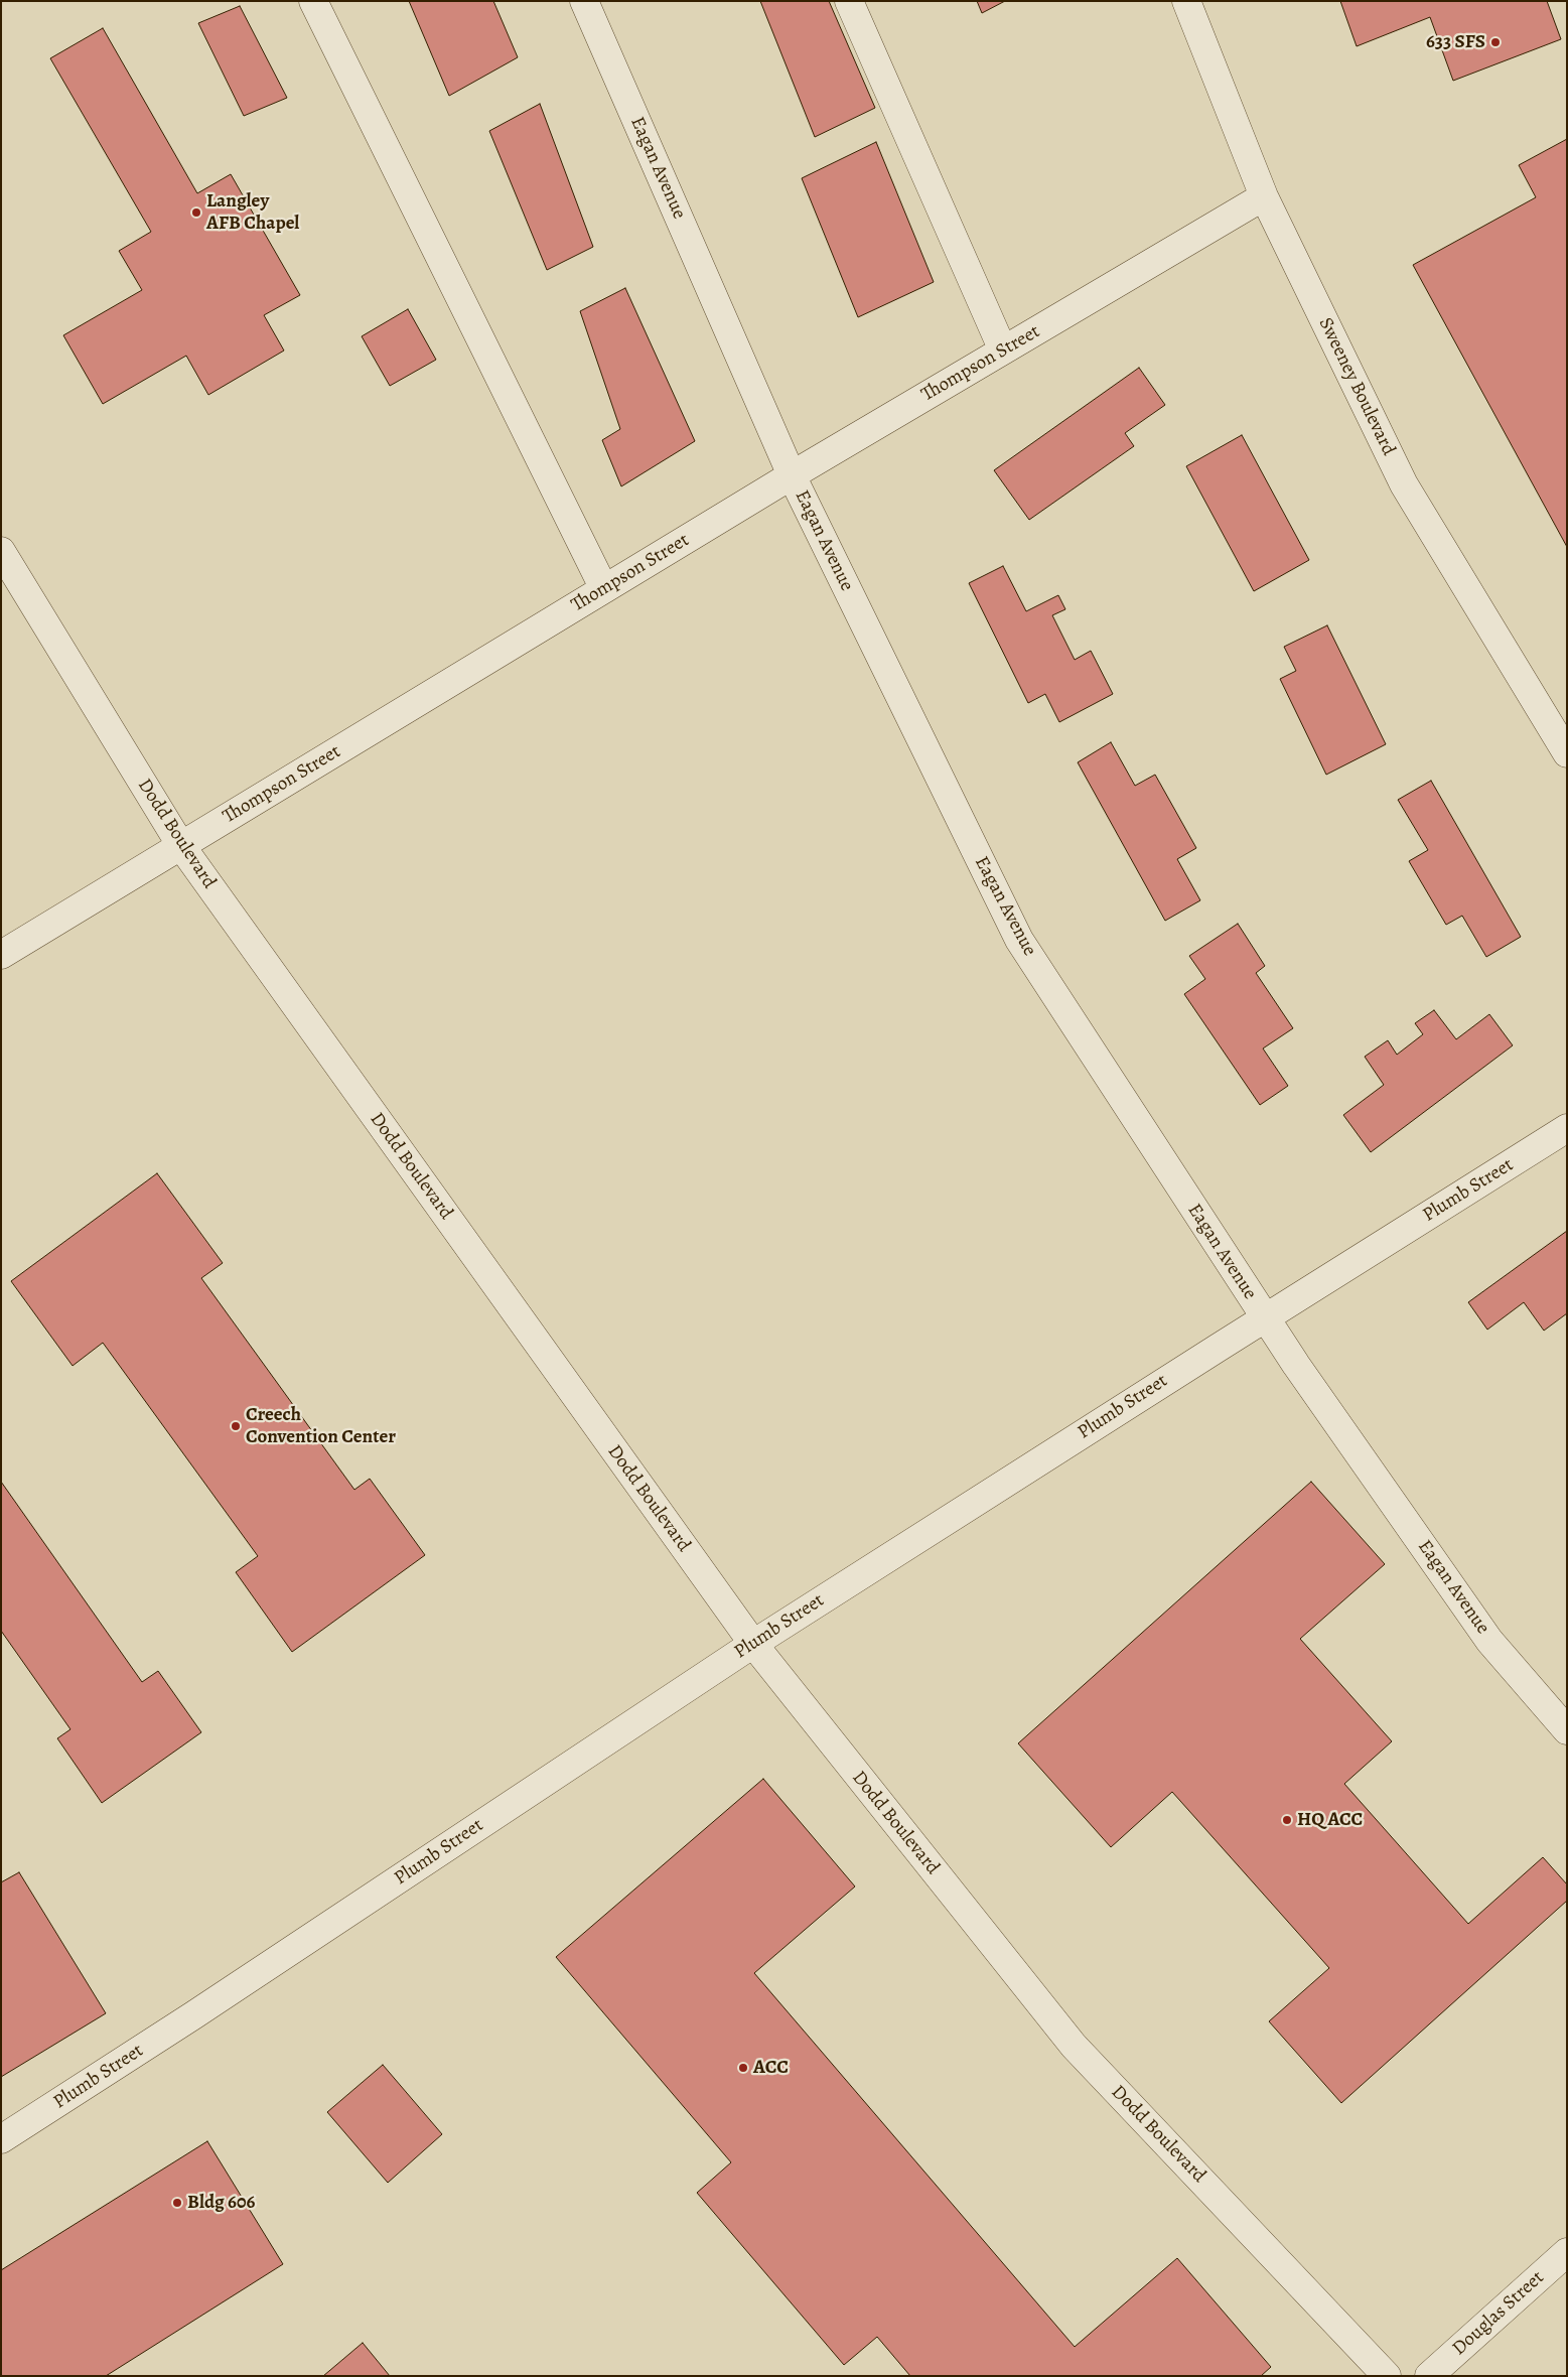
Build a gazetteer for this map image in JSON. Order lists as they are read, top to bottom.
{
  "streets": {
    "street": [
      "Eagan Avenue",
      "Thompson Street",
      "Sweeney Boulevard",
      "Dodd Boulevard",
      "Plumb Street",
      "Douglas Street"
    ]
  },
  "crossings": [
    ["Eagan Avenue", "Thompson Street"],
    ["Eagan Avenue", "Plumb Street"],
    ["Thompson Street", "Sweeney Boulevard"],
    ["Thompson Street", "Dodd Boulevard"],
    ["Dodd Boulevard", "Plumb Street"]
  ],
  "places": [
    "633 SFS",
    "Langley AFB Chapel",
    "Creech Convention Center",
    "HQ ACC",
    "ACC",
    "Bldg 606"
  ]
}
